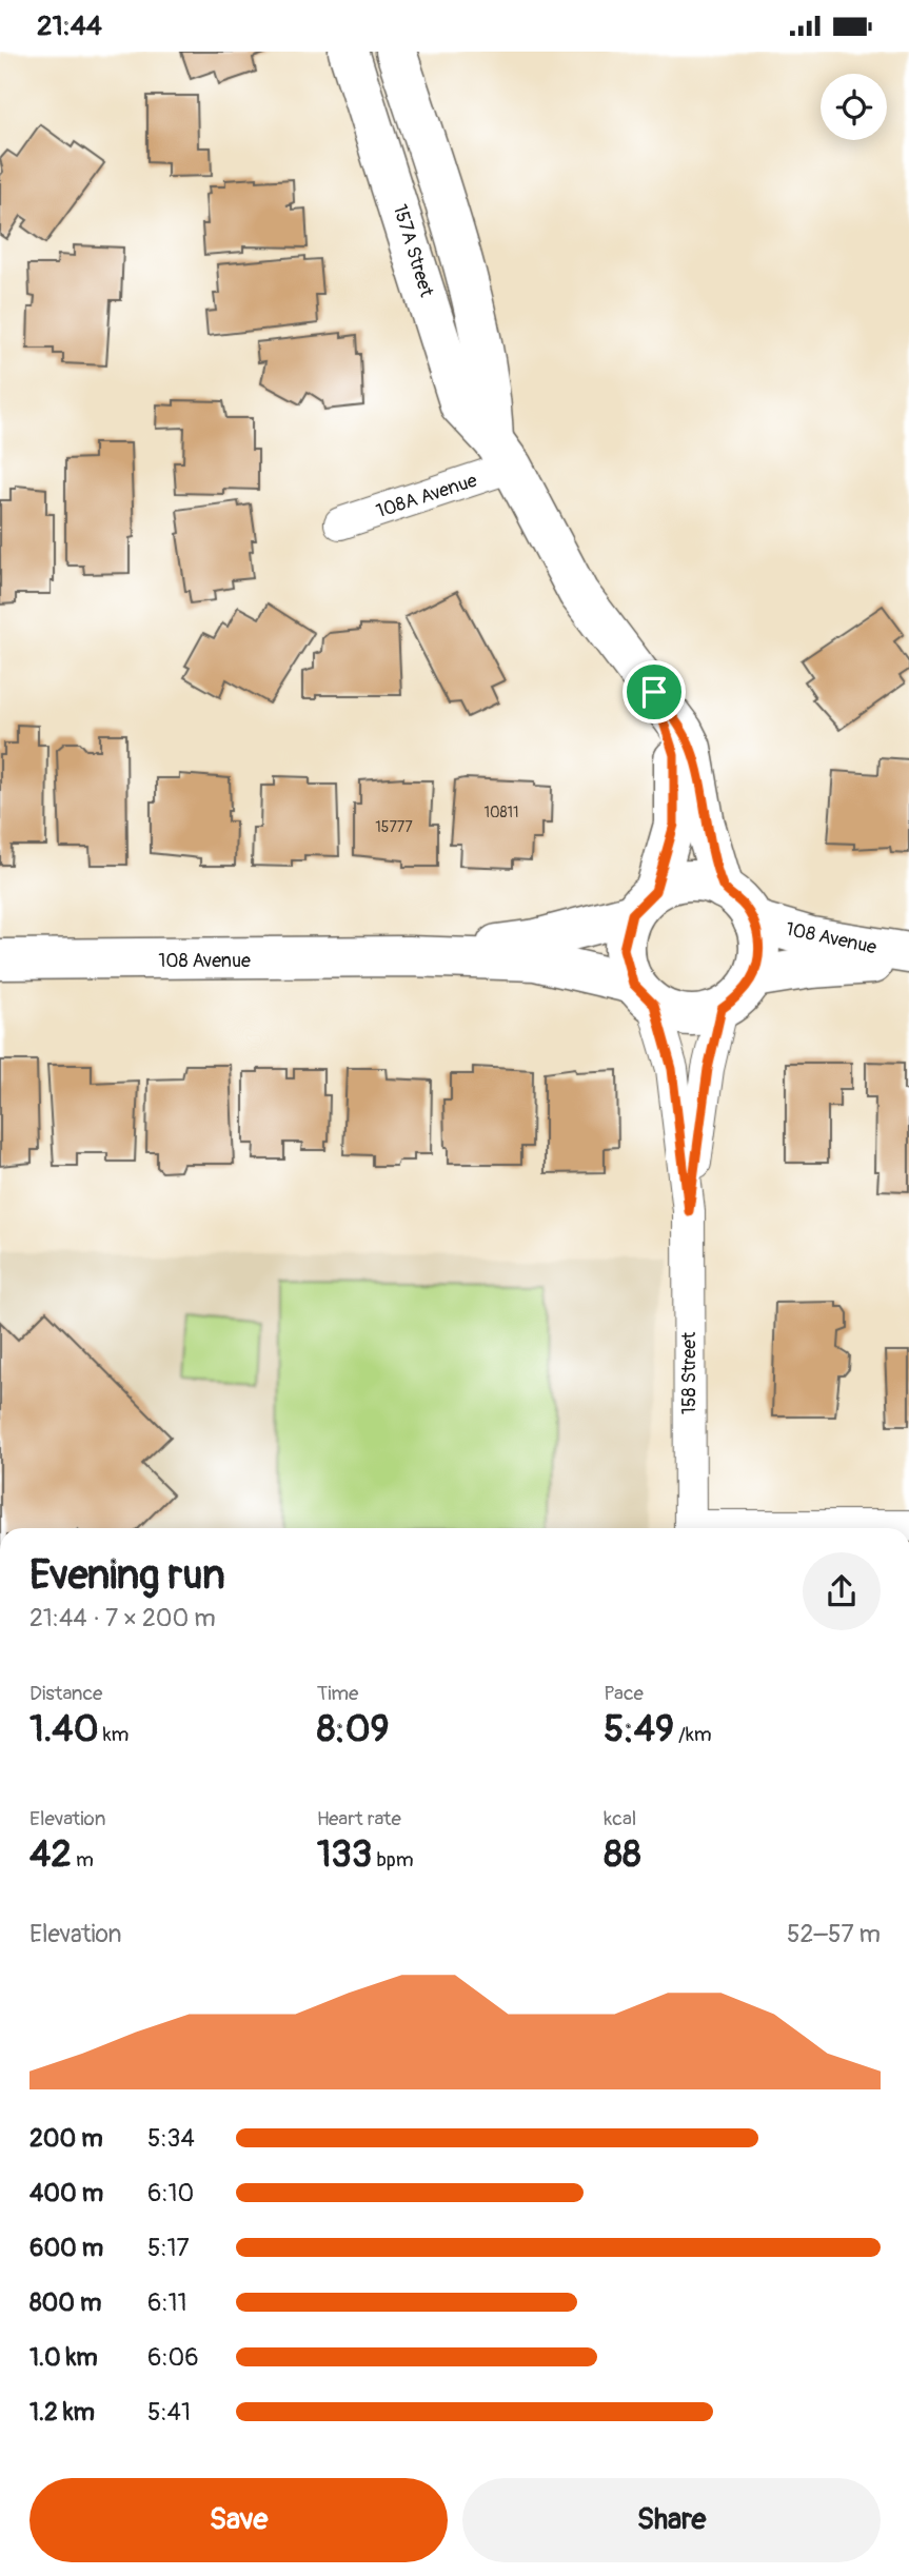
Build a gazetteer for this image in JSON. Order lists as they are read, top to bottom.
{
  "streets": {
    "street": [
      "157A Street",
      "108A Avenue",
      "108 Avenue",
      "158 Street"
    ]
  },
  "crossings": [
    ["157A Street", "108A Avenue"],
    ["157A Street", "108 Avenue"],
    ["157A Street", "158 Street"],
    ["108 Avenue", "158 Street"]
  ],
  "house_numbers": ["10811", "15777"],
  "page": {
    "status": "21:44",
    "heading": ["Evening run", "21:44 · 7 × 200 m"],
    "stats": [
      ["Distance", "1.40 km"],
      ["Time", "8:09"],
      ["Pace", "5:49 /km"],
      ["Elevation", "42 m"],
      ["Heart rate", "133 bpm"],
      ["kcal", "88"]
    ],
    "chart": ["Elevation", "52–57 m"],
    "list": [
      {
        "name": "200 m",
        "note": "5:34"
      },
      {
        "name": "400 m",
        "note": "6:10"
      },
      {
        "name": "600 m",
        "note": "5:17"
      },
      {
        "name": "800 m",
        "note": "6:11"
      },
      {
        "name": "1.0 km",
        "note": "6:06"
      },
      {
        "name": "1.2 km",
        "note": "5:41"
      }
    ],
    "buttons": ["Save", "Share"]
  }
}
